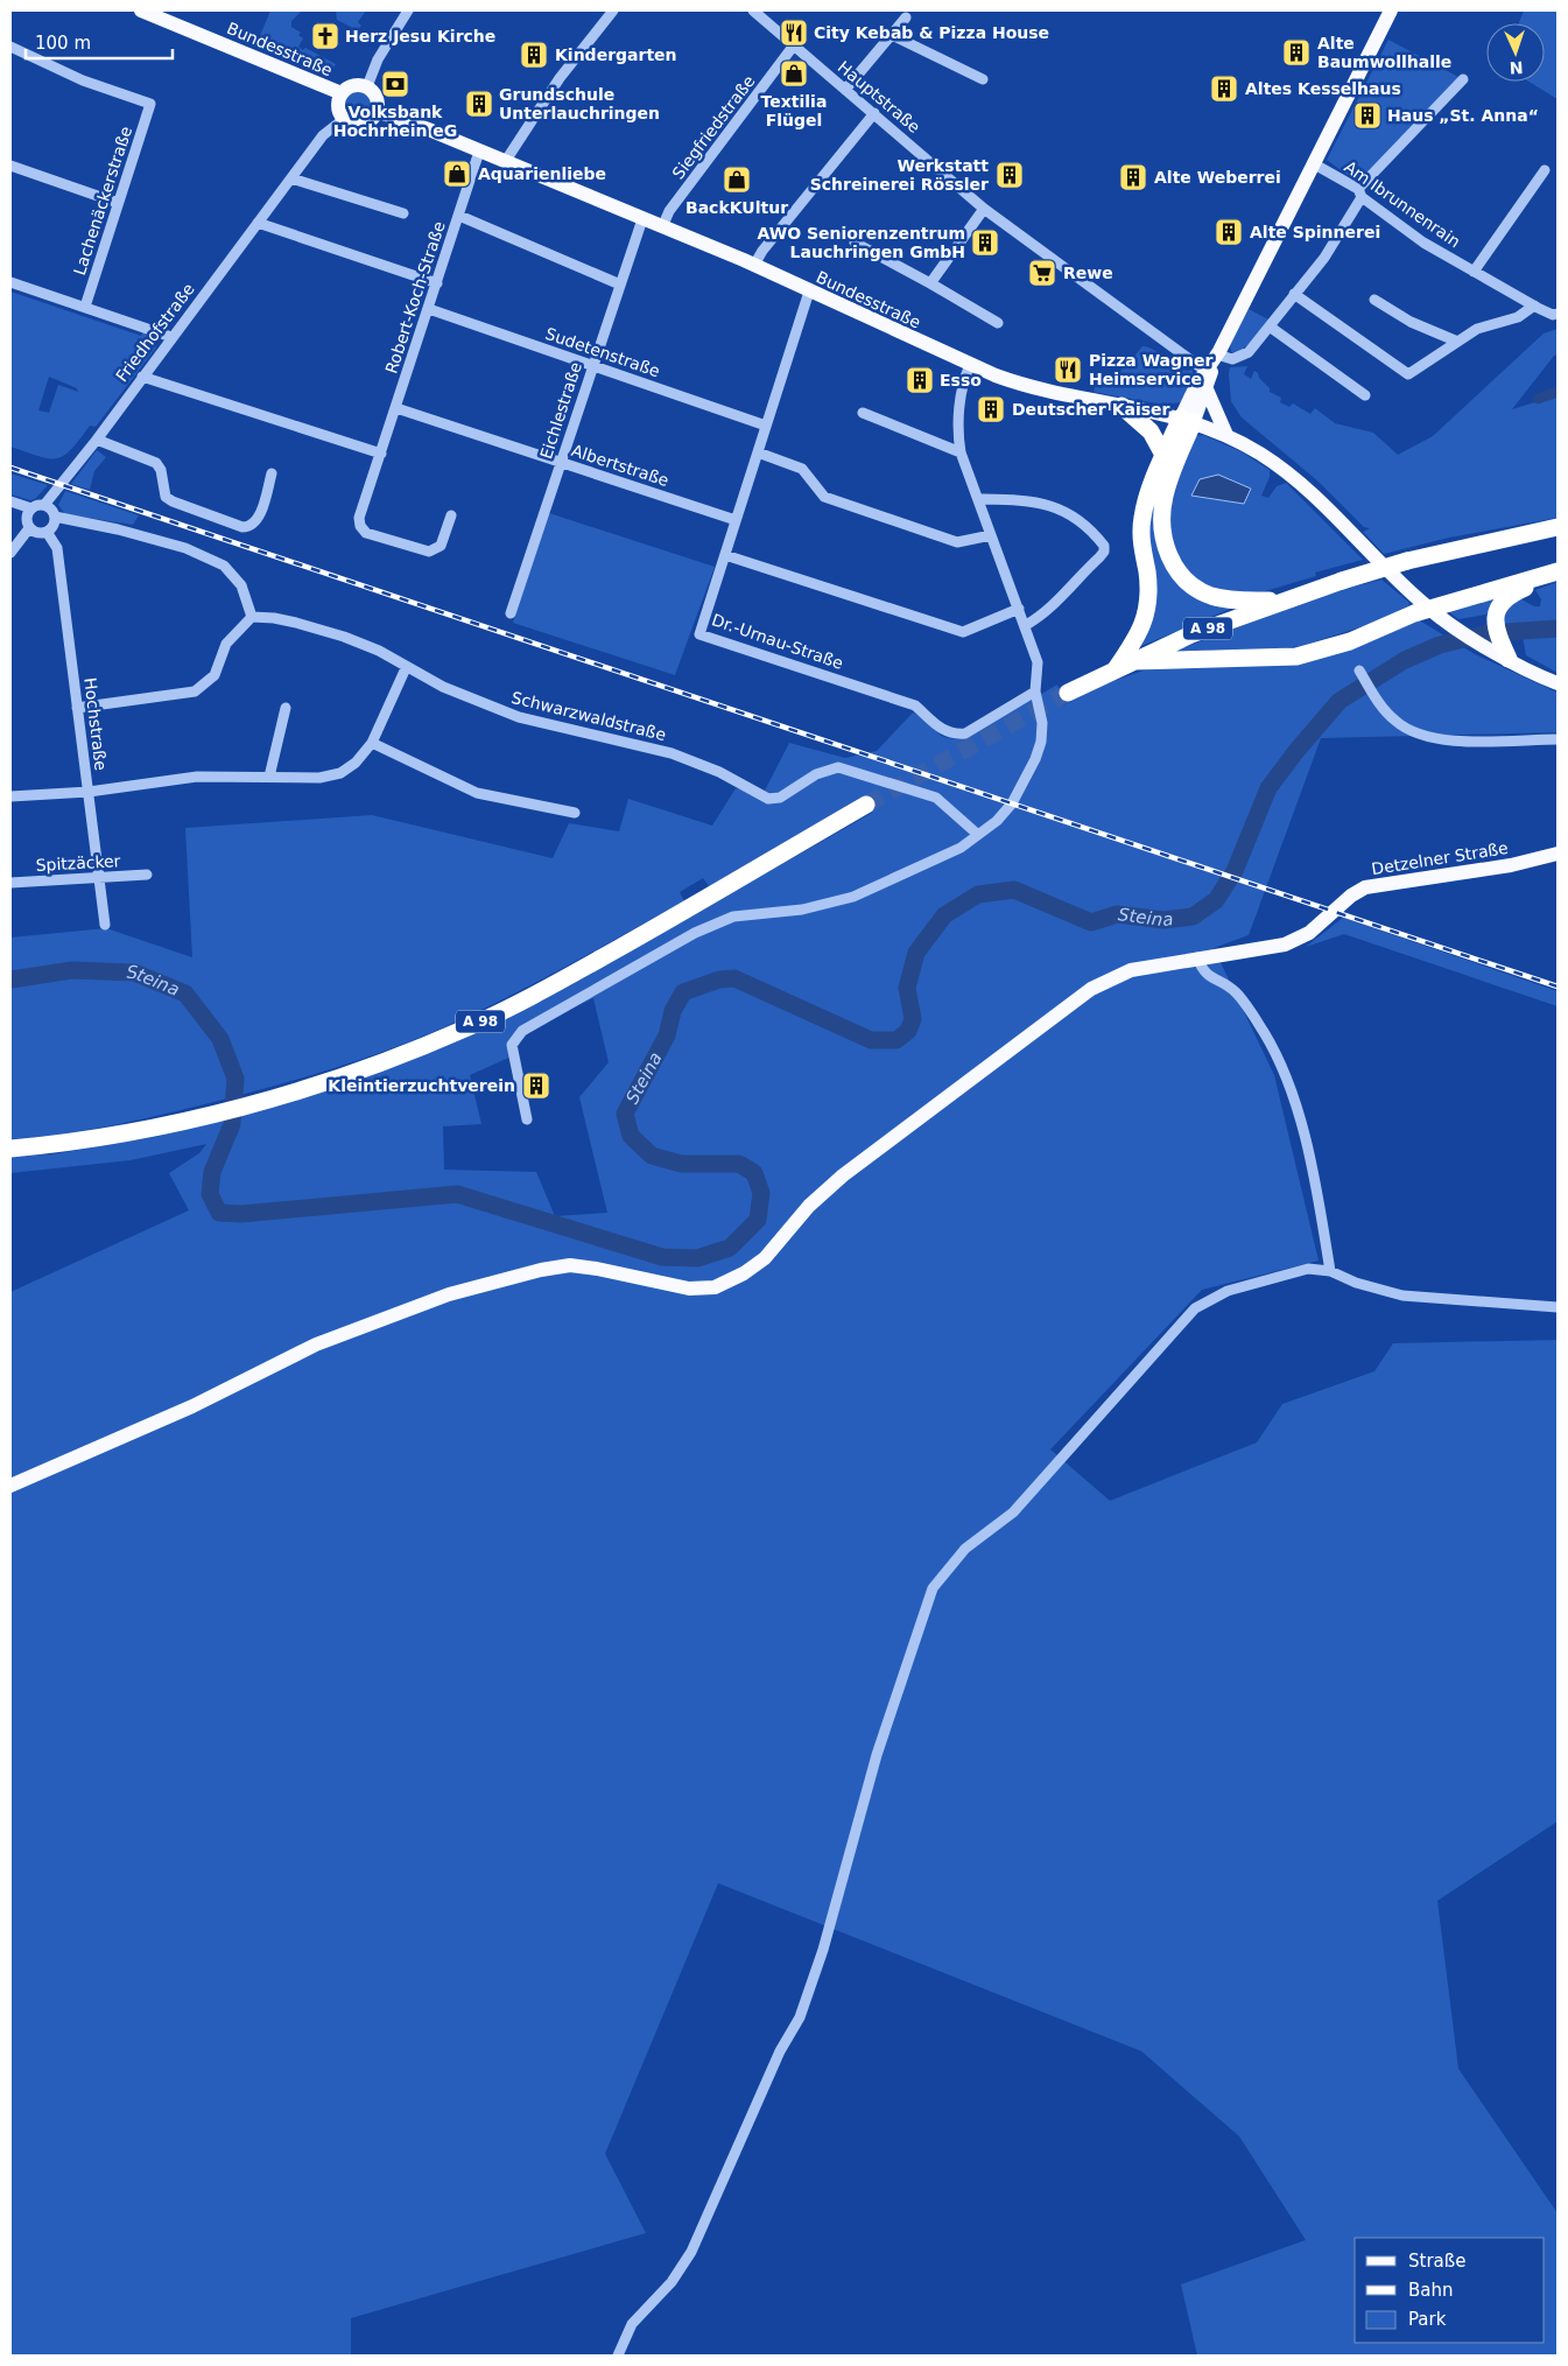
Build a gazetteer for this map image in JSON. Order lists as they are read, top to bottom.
{
  "streets": {
    "highway": ["A 98"],
    "main road": ["Bundesstraße", "Detzelner Straße"],
    "street": [
      "Hauptstraße",
      "Siegfriedstraße",
      "Lachenäckerstraße",
      "Am Ibrunnenrain",
      "Robert-Koch-Straße",
      "Friedhofstraße",
      "Sudetenstraße",
      "Eichlestraße",
      "Albertstraße",
      "Dr.-Urnau-Straße",
      "Schwarzwaldstraße",
      "Hochstraße",
      "Spitzäcker"
    ]
  },
  "crossings": [
    ["Bundesstraße", "Siegfriedstraße"],
    ["Bundesstraße", "Robert-Koch-Straße"],
    ["Bundesstraße", "Friedhofstraße"],
    ["Bundesstraße", "Eichlestraße"],
    ["Bundesstraße", "Dr.-Urnau-Straße"],
    ["Hauptstraße", "Siegfriedstraße"],
    ["Robert-Koch-Straße", "Sudetenstraße"],
    ["Robert-Koch-Straße", "Albertstraße"],
    ["Friedhofstraße", "Hochstraße"],
    ["Sudetenstraße", "Eichlestraße"],
    ["Sudetenstraße", "Dr.-Urnau-Straße"],
    ["Eichlestraße", "Albertstraße"],
    ["Albertstraße", "Dr.-Urnau-Straße"],
    ["Hochstraße", "Spitzäcker"]
  ],
  "water": ["Steina"],
  "places": {
    "restaurant": ["City Kebab & Pizza House", "Pizza Wagner Heimservice"],
    "church": ["Herz Jesu Kirche"],
    "building": [
      "Alte Baumwollhalle",
      "Kindergarten",
      "Altes Kesselhaus",
      "Grundschule Unterlauchringen",
      "Haus „St. Anna“",
      "Werkstatt Schreinerei Rössler",
      "Alte Weberrei",
      "Alte Spinnerei",
      "AWO Seniorenzentrum Lauchringen GmbH",
      "Esso",
      "Deutscher Kaiser",
      "Kleintierzuchtverein"
    ],
    "shop": ["Textilia Flügel", "Aquarienliebe", "BackKUltur"],
    "bank": ["Volksbank Hochrhein eG"],
    "supermarket": ["Rewe"]
  },
  "legend": ["Straße", "Bahn", "Park"],
  "scale_bar": "100 m",
  "north": "bottom"
}
